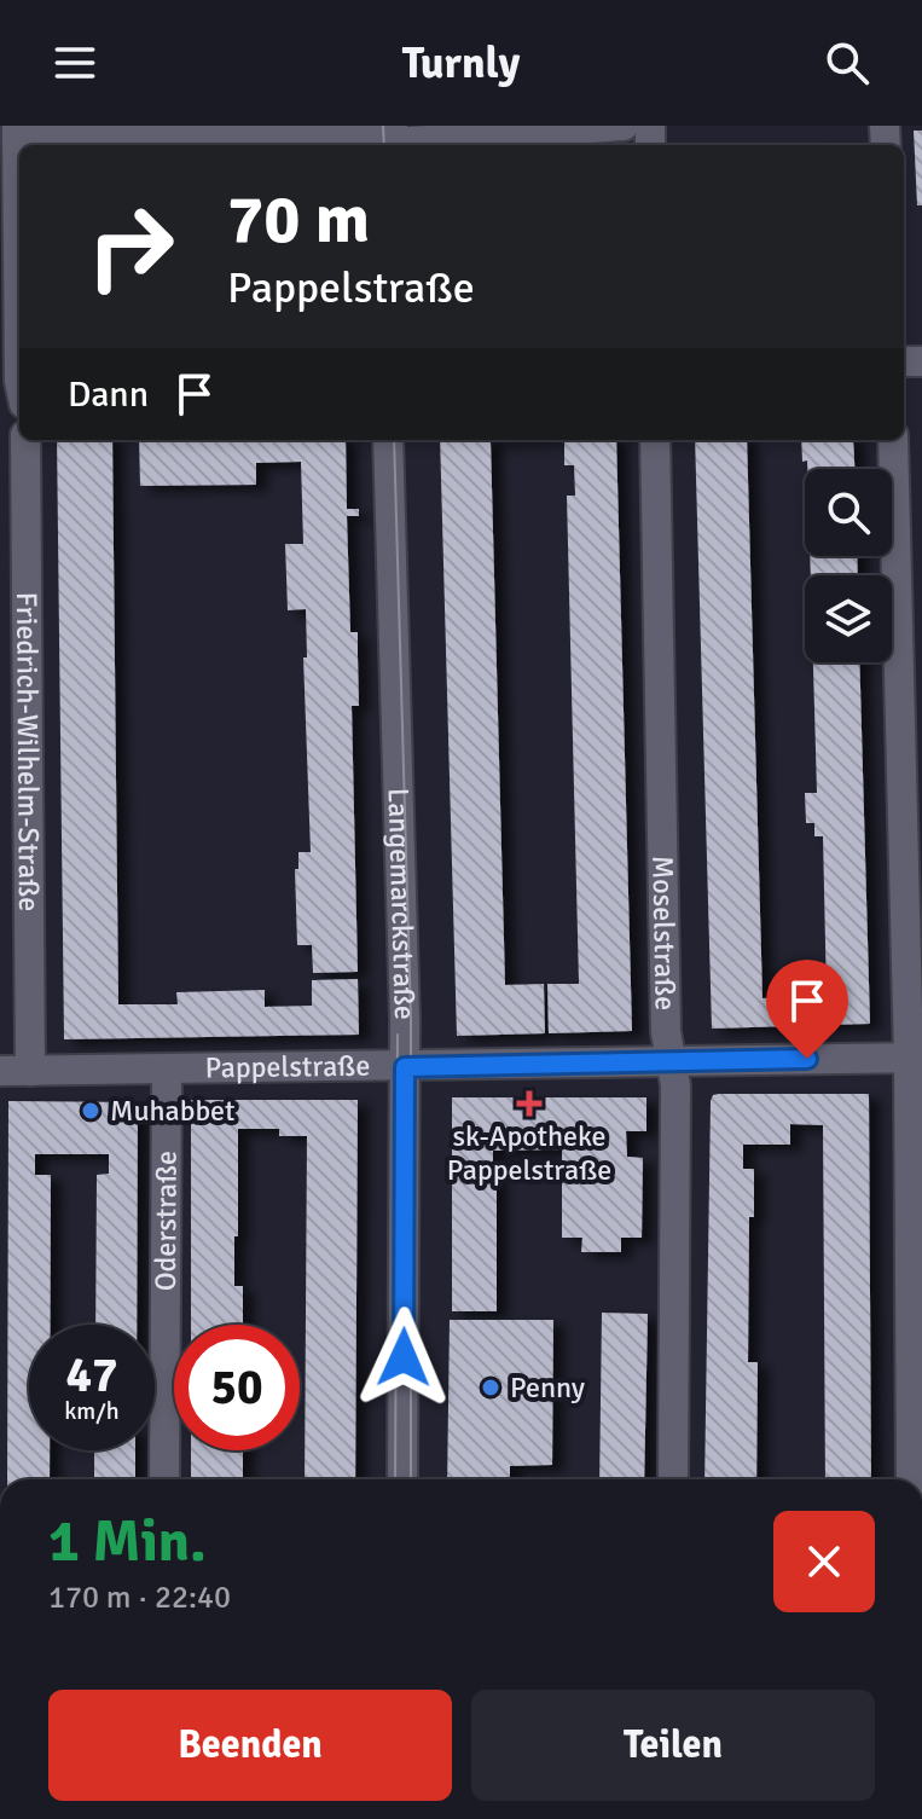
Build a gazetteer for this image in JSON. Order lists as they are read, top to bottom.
{
  "streets": {
    "street": [
      "Friedrich-Wilhelm-Straße",
      "Langemarckstraße",
      "Moselstraße",
      "Pappelstraße",
      "Oderstraße"
    ]
  },
  "crossings": [
    ["Friedrich-Wilhelm-Straße", "Pappelstraße"],
    ["Langemarckstraße", "Pappelstraße"],
    ["Moselstraße", "Pappelstraße"],
    ["Pappelstraße", "Oderstraße"]
  ],
  "places": {
    "health": ["sk-Apotheke Pappelstraße"],
    "other": ["Muhabbet", "Penny"]
  },
  "page": {
    "header": "Turnly",
    "turn": ["70 m", "Pappelstraße"],
    "then": "Dann",
    "speed": "47 km/h",
    "limit": "50",
    "heading": ["1 Min.", "170 m · 22:40"],
    "buttons": ["Beenden", "Teilen"]
  }
}
